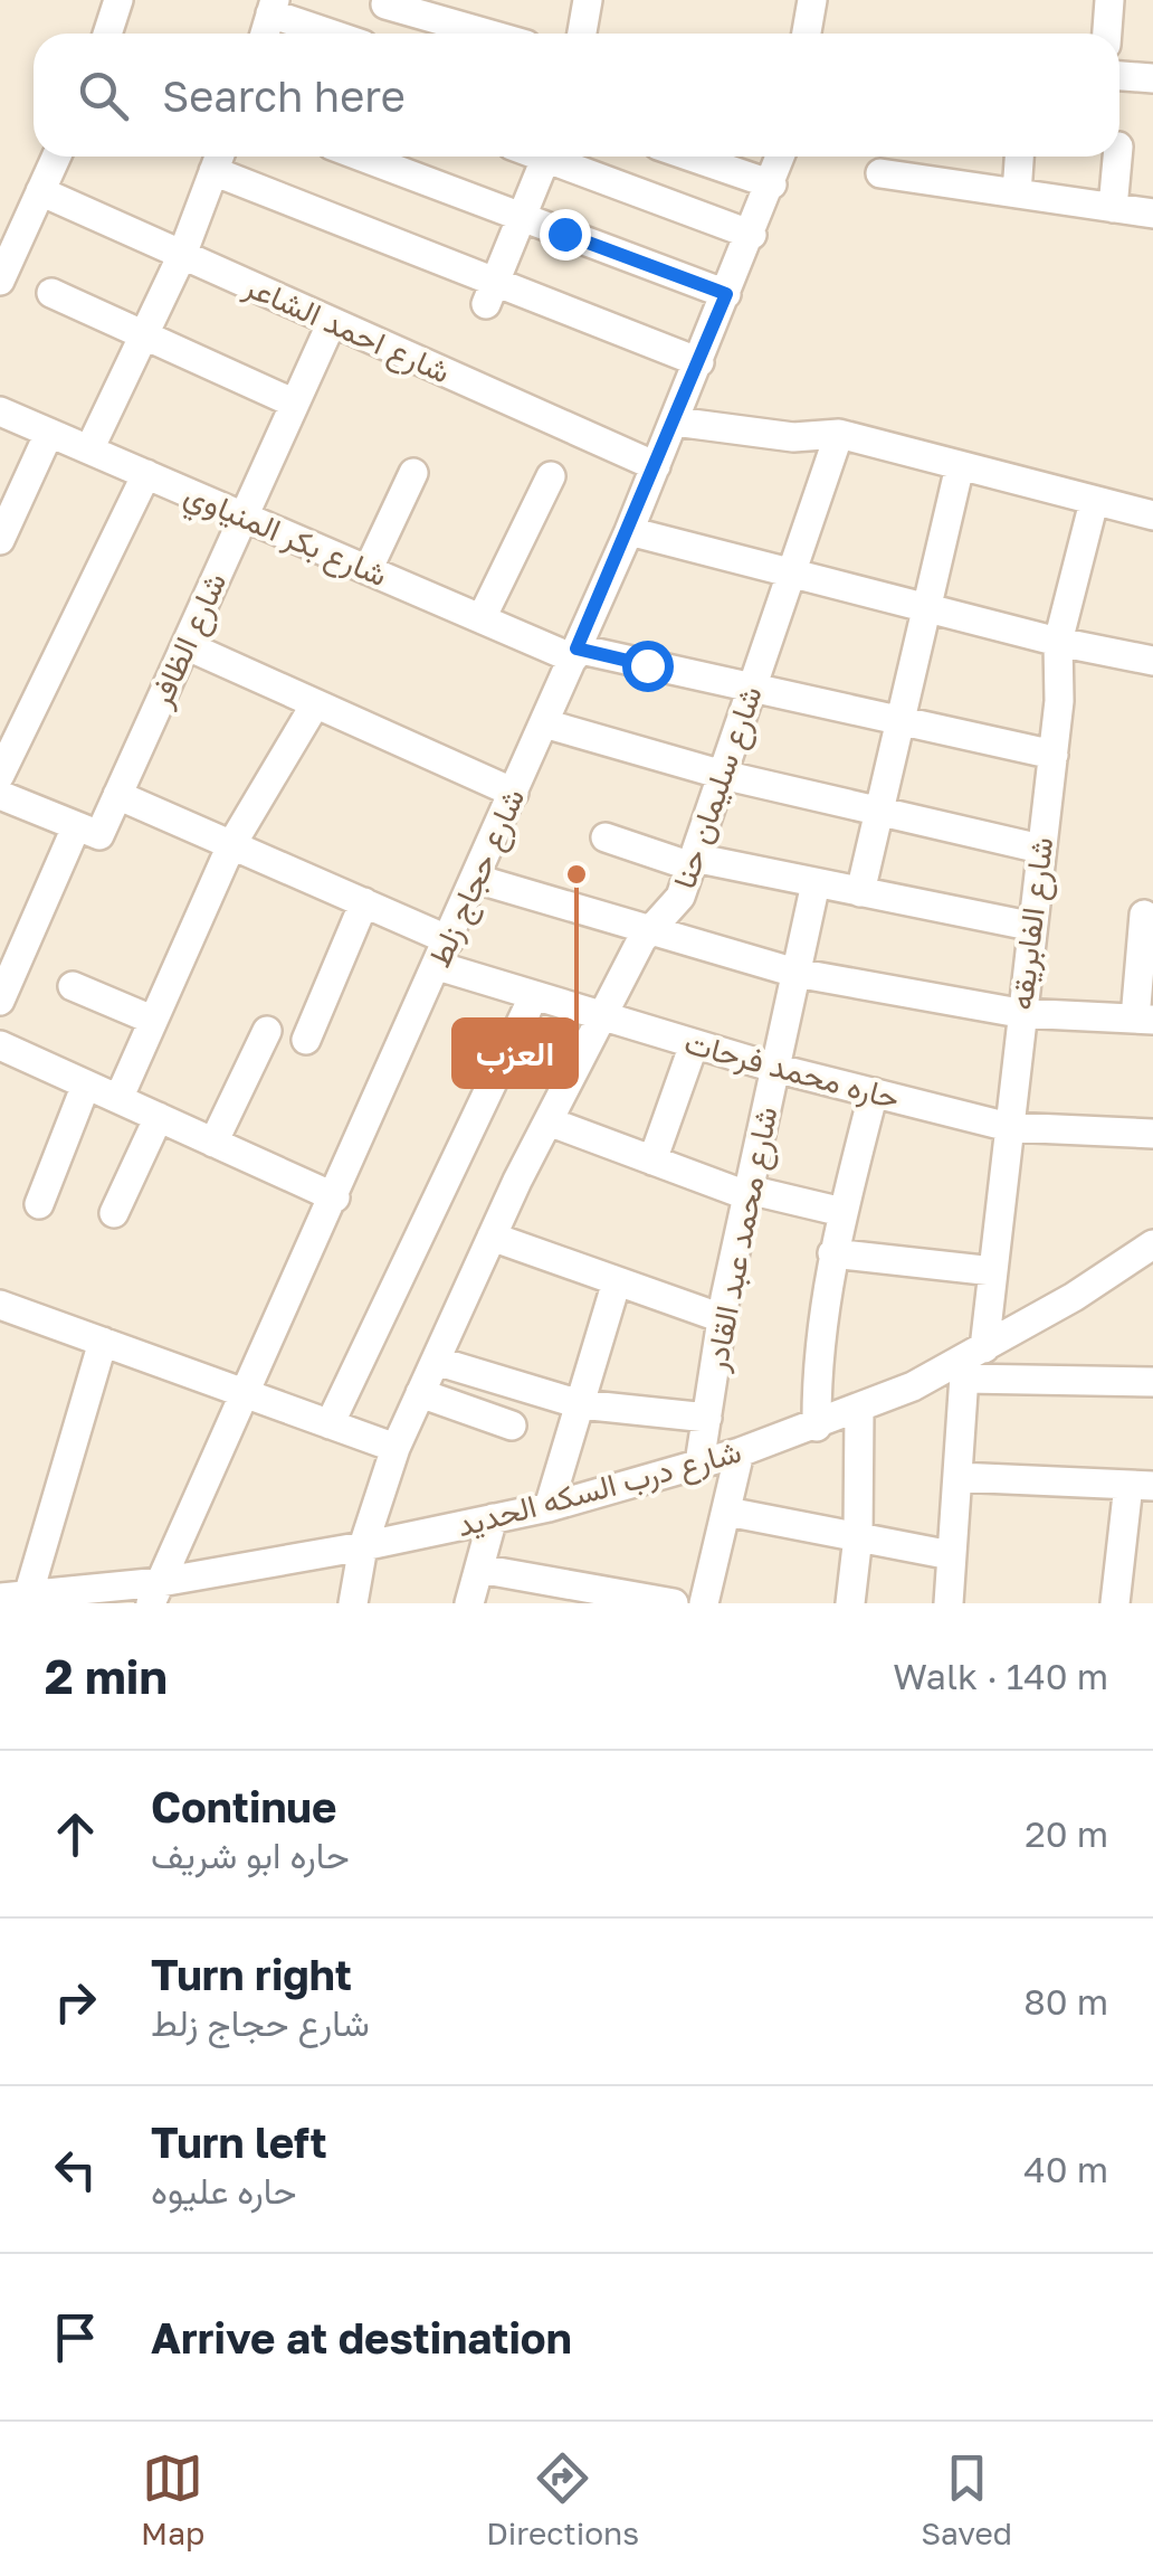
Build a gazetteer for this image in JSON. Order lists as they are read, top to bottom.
{
  "streets": {
    "street": [
      "شارع احمد الشاعر",
      "شارع بكر المنياوي",
      "شارع الظافر",
      "شارع سليمان حنا",
      "شارع حجاج زلط",
      "شارع الفابريقه",
      "حاره محمد فرحات",
      "شارع محمد عبد القادر",
      "شارع درب السكه الحديد"
    ]
  },
  "crossings": [
    ["شارع احمد الشاعر", "شارع الظافر"],
    ["شارع احمد الشاعر", "شارع حجاج زلط"],
    ["شارع بكر المنياوي", "شارع الظافر"],
    ["شارع بكر المنياوي", "شارع سليمان حنا"],
    ["شارع بكر المنياوي", "شارع حجاج زلط"],
    ["شارع بكر المنياوي", "شارع الفابريقه"],
    ["شارع الظافر", "حاره محمد فرحات"],
    ["شارع سليمان حنا", "حاره محمد فرحات"],
    ["شارع سليمان حنا", "شارع درب السكه الحديد"],
    ["شارع حجاج زلط", "حاره محمد فرحات"],
    ["شارع حجاج زلط", "شارع درب السكه الحديد"],
    ["شارع الفابريقه", "حاره محمد فرحات"],
    ["شارع الفابريقه", "شارع درب السكه الحديد"],
    ["حاره محمد فرحات", "شارع محمد عبد القادر"],
    ["شارع محمد عبد القادر", "شارع درب السكه الحديد"]
  ],
  "places": ["العزب"],
  "page": {
    "search": "Search here",
    "heading": ["2 min", "Walk · 140 m"],
    "list": [
      ["Continue", "حاره ابو شريف", "20 m"],
      ["Turn right", "شارع حجاج زلط", "80 m"],
      ["Turn left", "حاره عليوه", "40 m"],
      "Arrive at destination"
    ],
    "nav": ["Map", "Directions", "Saved"]
  }
}
